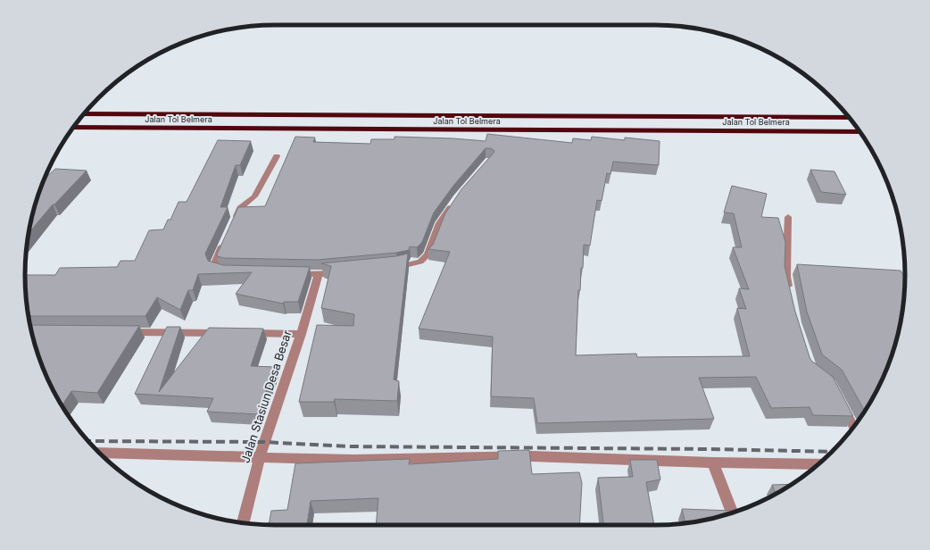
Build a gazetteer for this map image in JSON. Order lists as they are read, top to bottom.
{
  "streets": {
    "highway": ["Jalan Tol Belmera"],
    "street": ["Jalan Stasiun Desa Besar"]
  }
}
